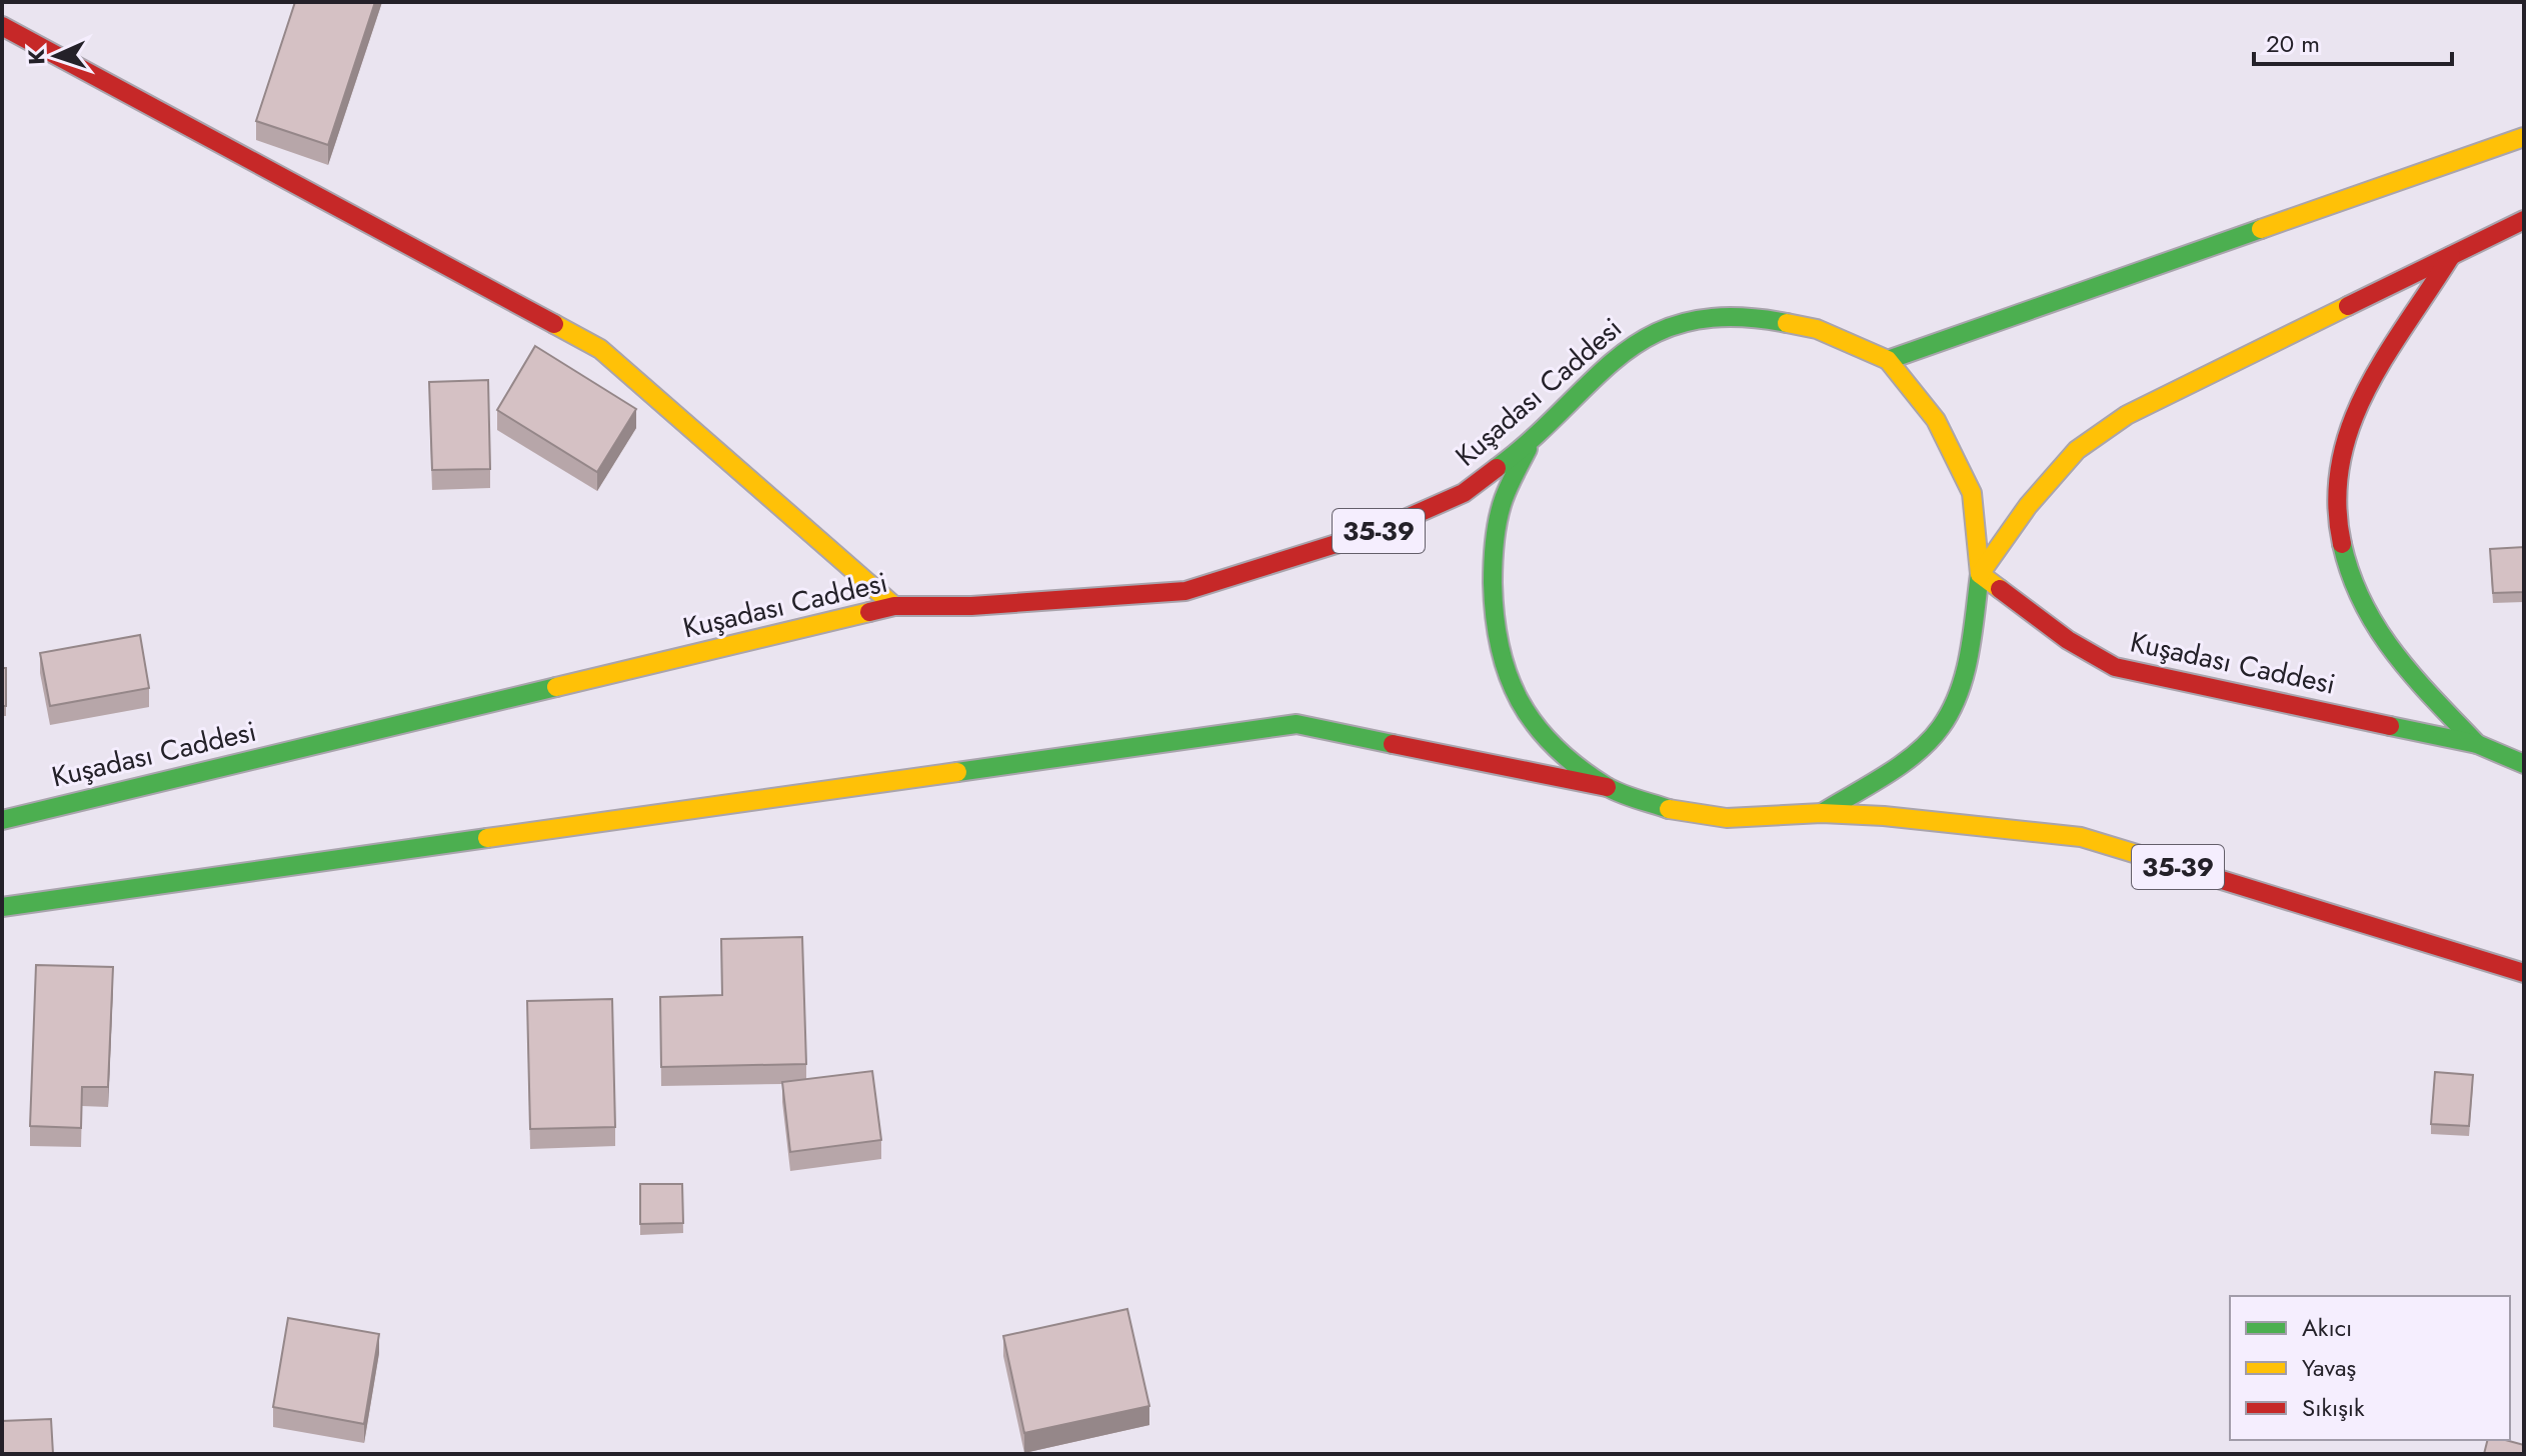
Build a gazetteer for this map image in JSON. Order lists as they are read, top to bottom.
{
  "streets": {
    "main road": ["Kuşadası Caddesi", "35-39"]
  },
  "legend": ["Akıcı", "Yavaş", "Sıkışık"],
  "scale_bar": "20 m",
  "north": "left"
}
